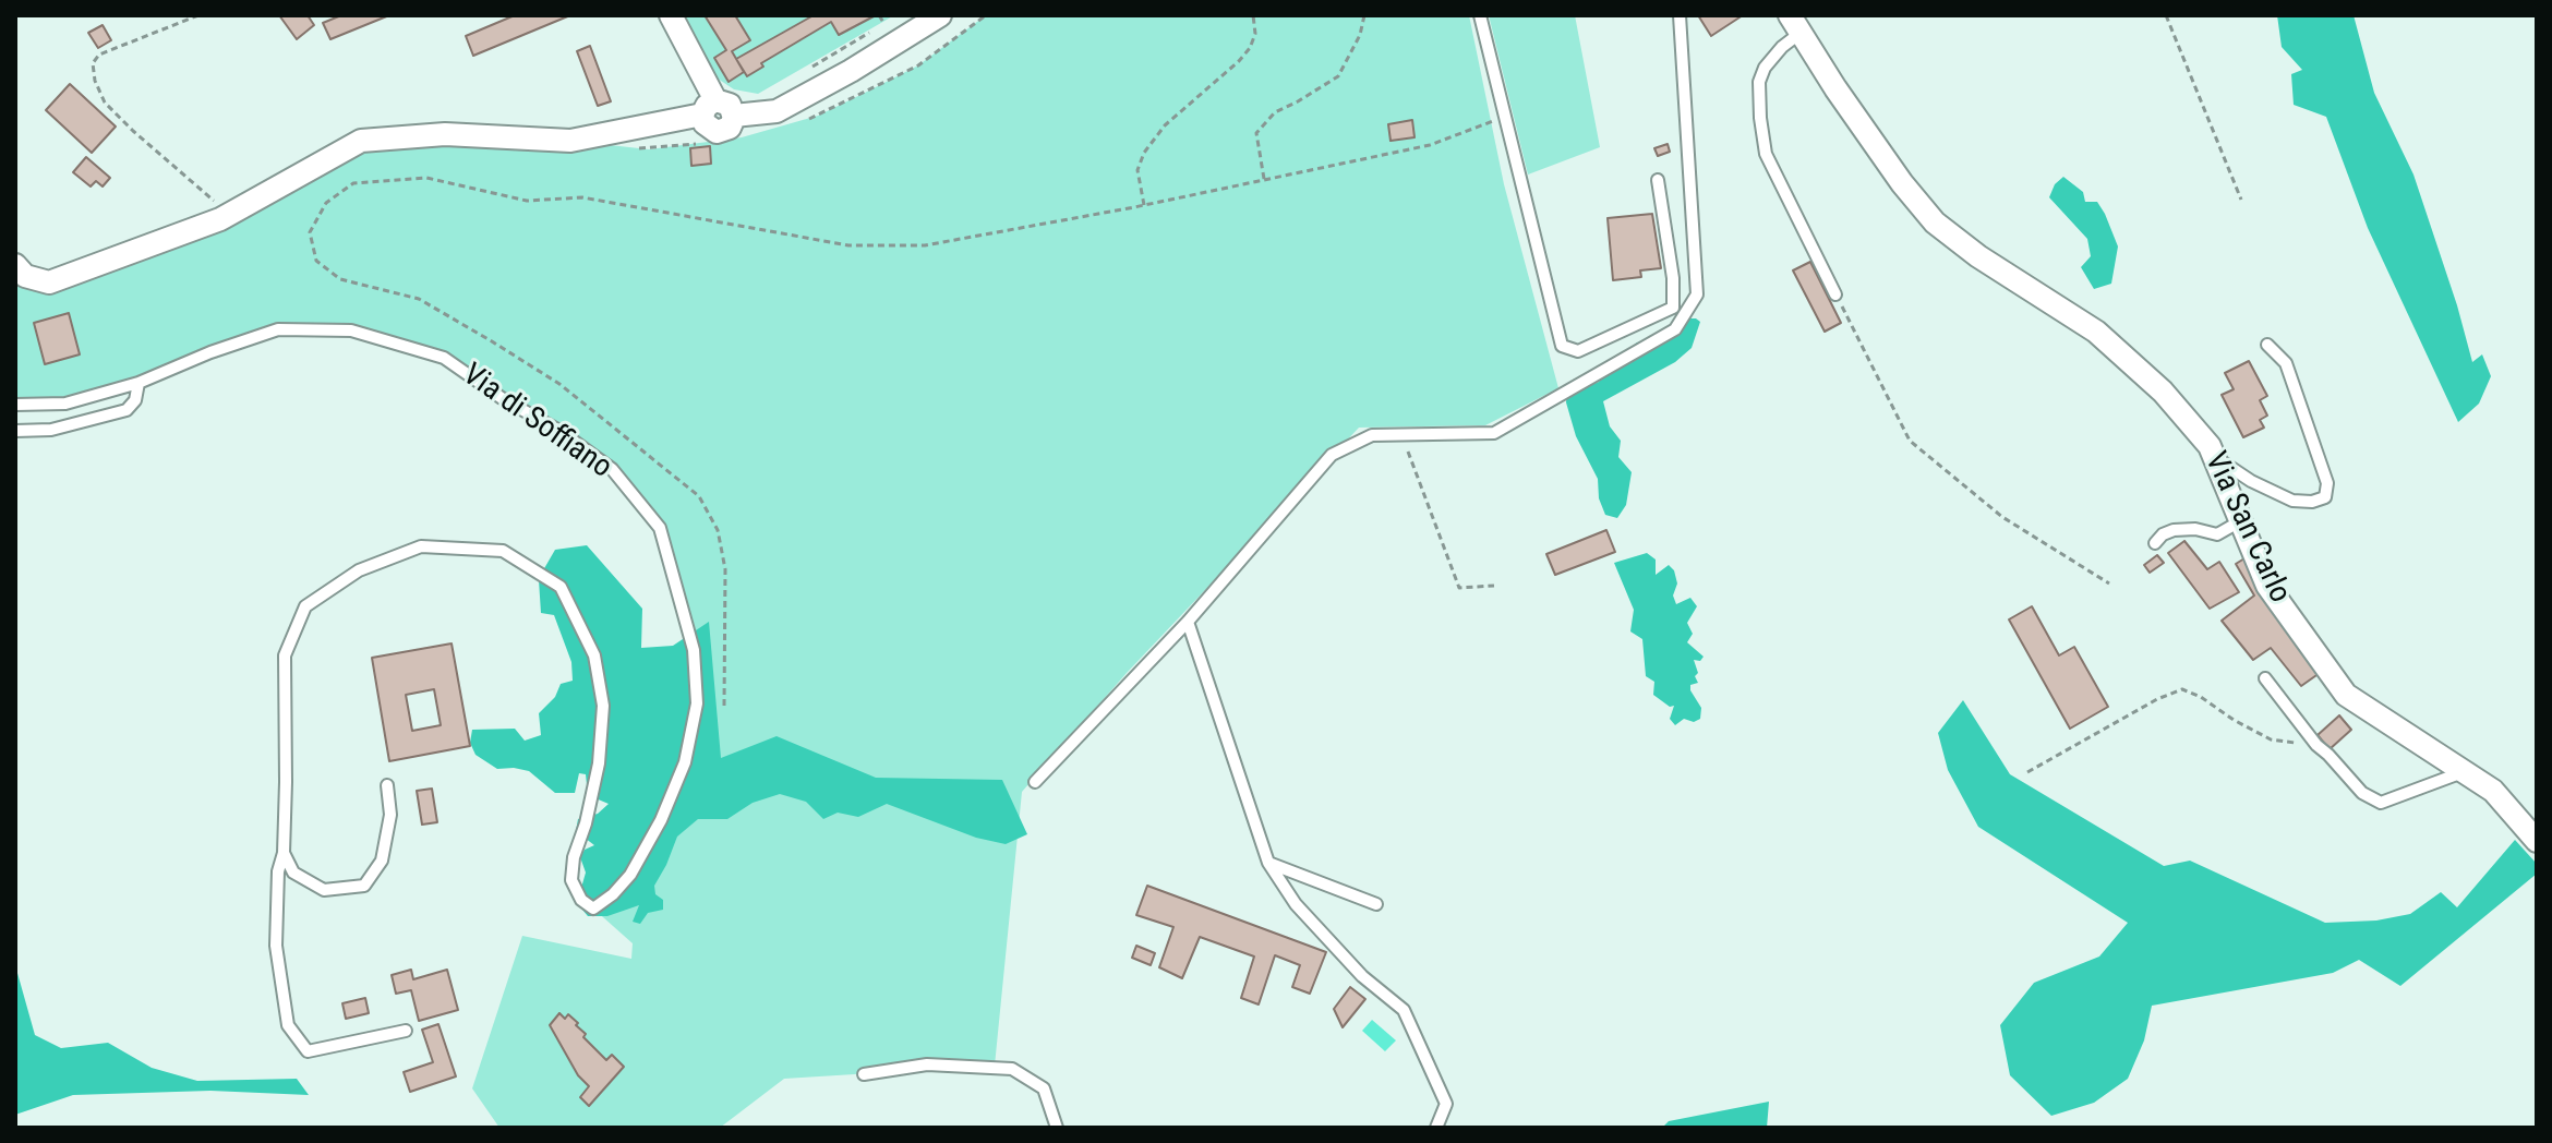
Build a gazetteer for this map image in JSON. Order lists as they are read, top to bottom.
{
  "streets": {
    "street": ["Via San Carlo"],
    "lane": ["Via di Soffiano"]
  }
}
